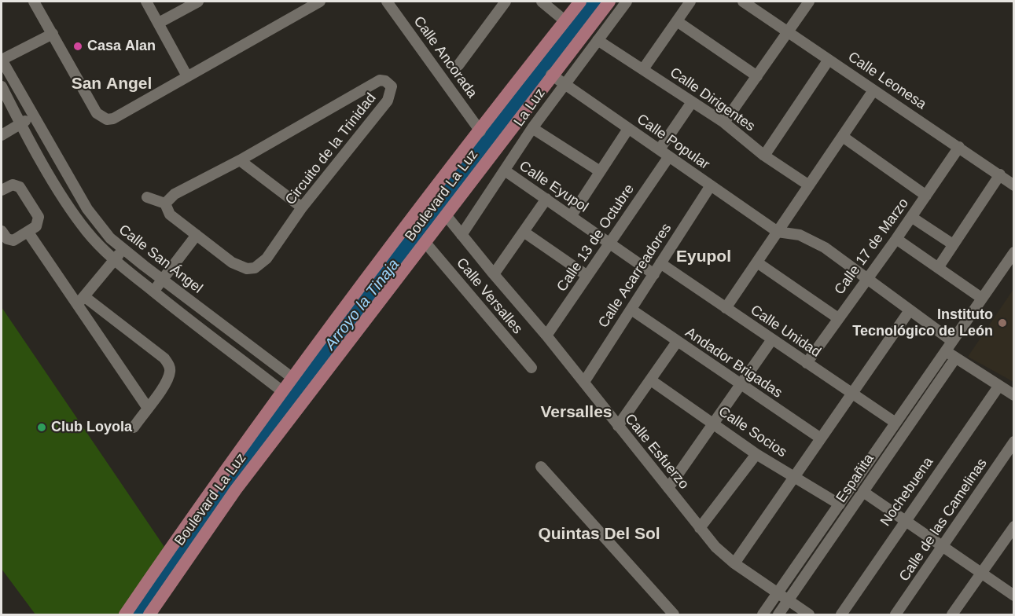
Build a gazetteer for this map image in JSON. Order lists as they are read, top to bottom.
{
  "streets": {
    "main road": ["Boulevard La Luz"],
    "street": [
      "Calle Ancorada",
      "Calle Leonesa",
      "Calle Dirigentes",
      "La Luz",
      "Calle Popular",
      "Circuito de la Trinidad",
      "Calle Eyupol",
      "Calle 13 de Octubre",
      "Calle 17 de Marzo",
      "Calle San Ángel",
      "Calle Acarreadores",
      "Calle Versalles",
      "Calle Unidad",
      "Andador Brigadas",
      "Calle Socios",
      "Calle Esfuerzo",
      "Españita",
      "Nochebuena",
      "Calle de las Camelinas"
    ]
  },
  "crossings": [
    ["Calle Ancorada", "Boulevard La Luz"],
    ["Calle Leonesa", "Calle 17 de Marzo"],
    ["Calle Dirigentes", "La Luz"],
    ["La Luz", "Calle Popular"],
    ["La Luz", "Calle Eyupol"],
    ["La Luz", "Calle Esfuerzo"],
    ["Calle Popular", "Boulevard La Luz"],
    ["Calle Popular", "Calle 13 de Octubre"],
    ["Calle Popular", "Calle Acarreadores"],
    ["Calle Eyupol", "Calle 13 de Octubre"],
    ["Calle Eyupol", "Calle Acarreadores"],
    ["Boulevard La Luz", "Calle San Ángel"],
    ["Boulevard La Luz", "Calle Versalles"],
    ["Boulevard La Luz", "Calle Esfuerzo"],
    ["Calle 13 de Octubre", "Calle Esfuerzo"],
    ["Calle 17 de Marzo", "Calle Unidad"],
    ["Calle Acarreadores", "Calle Unidad"],
    ["Calle Acarreadores", "Andador Brigadas"],
    ["Calle Acarreadores", "Calle Esfuerzo"],
    ["Calle Esfuerzo", "Españita"]
  ],
  "districts": [
    "San Angel",
    "Eyupol",
    "Versalles",
    "Quintas Del Sol"
  ],
  "water": ["Arroyo la Tinaja"],
  "places": ["Casa Alan", "Instituto Tecnológico de León", "Club Loyola"]
}
